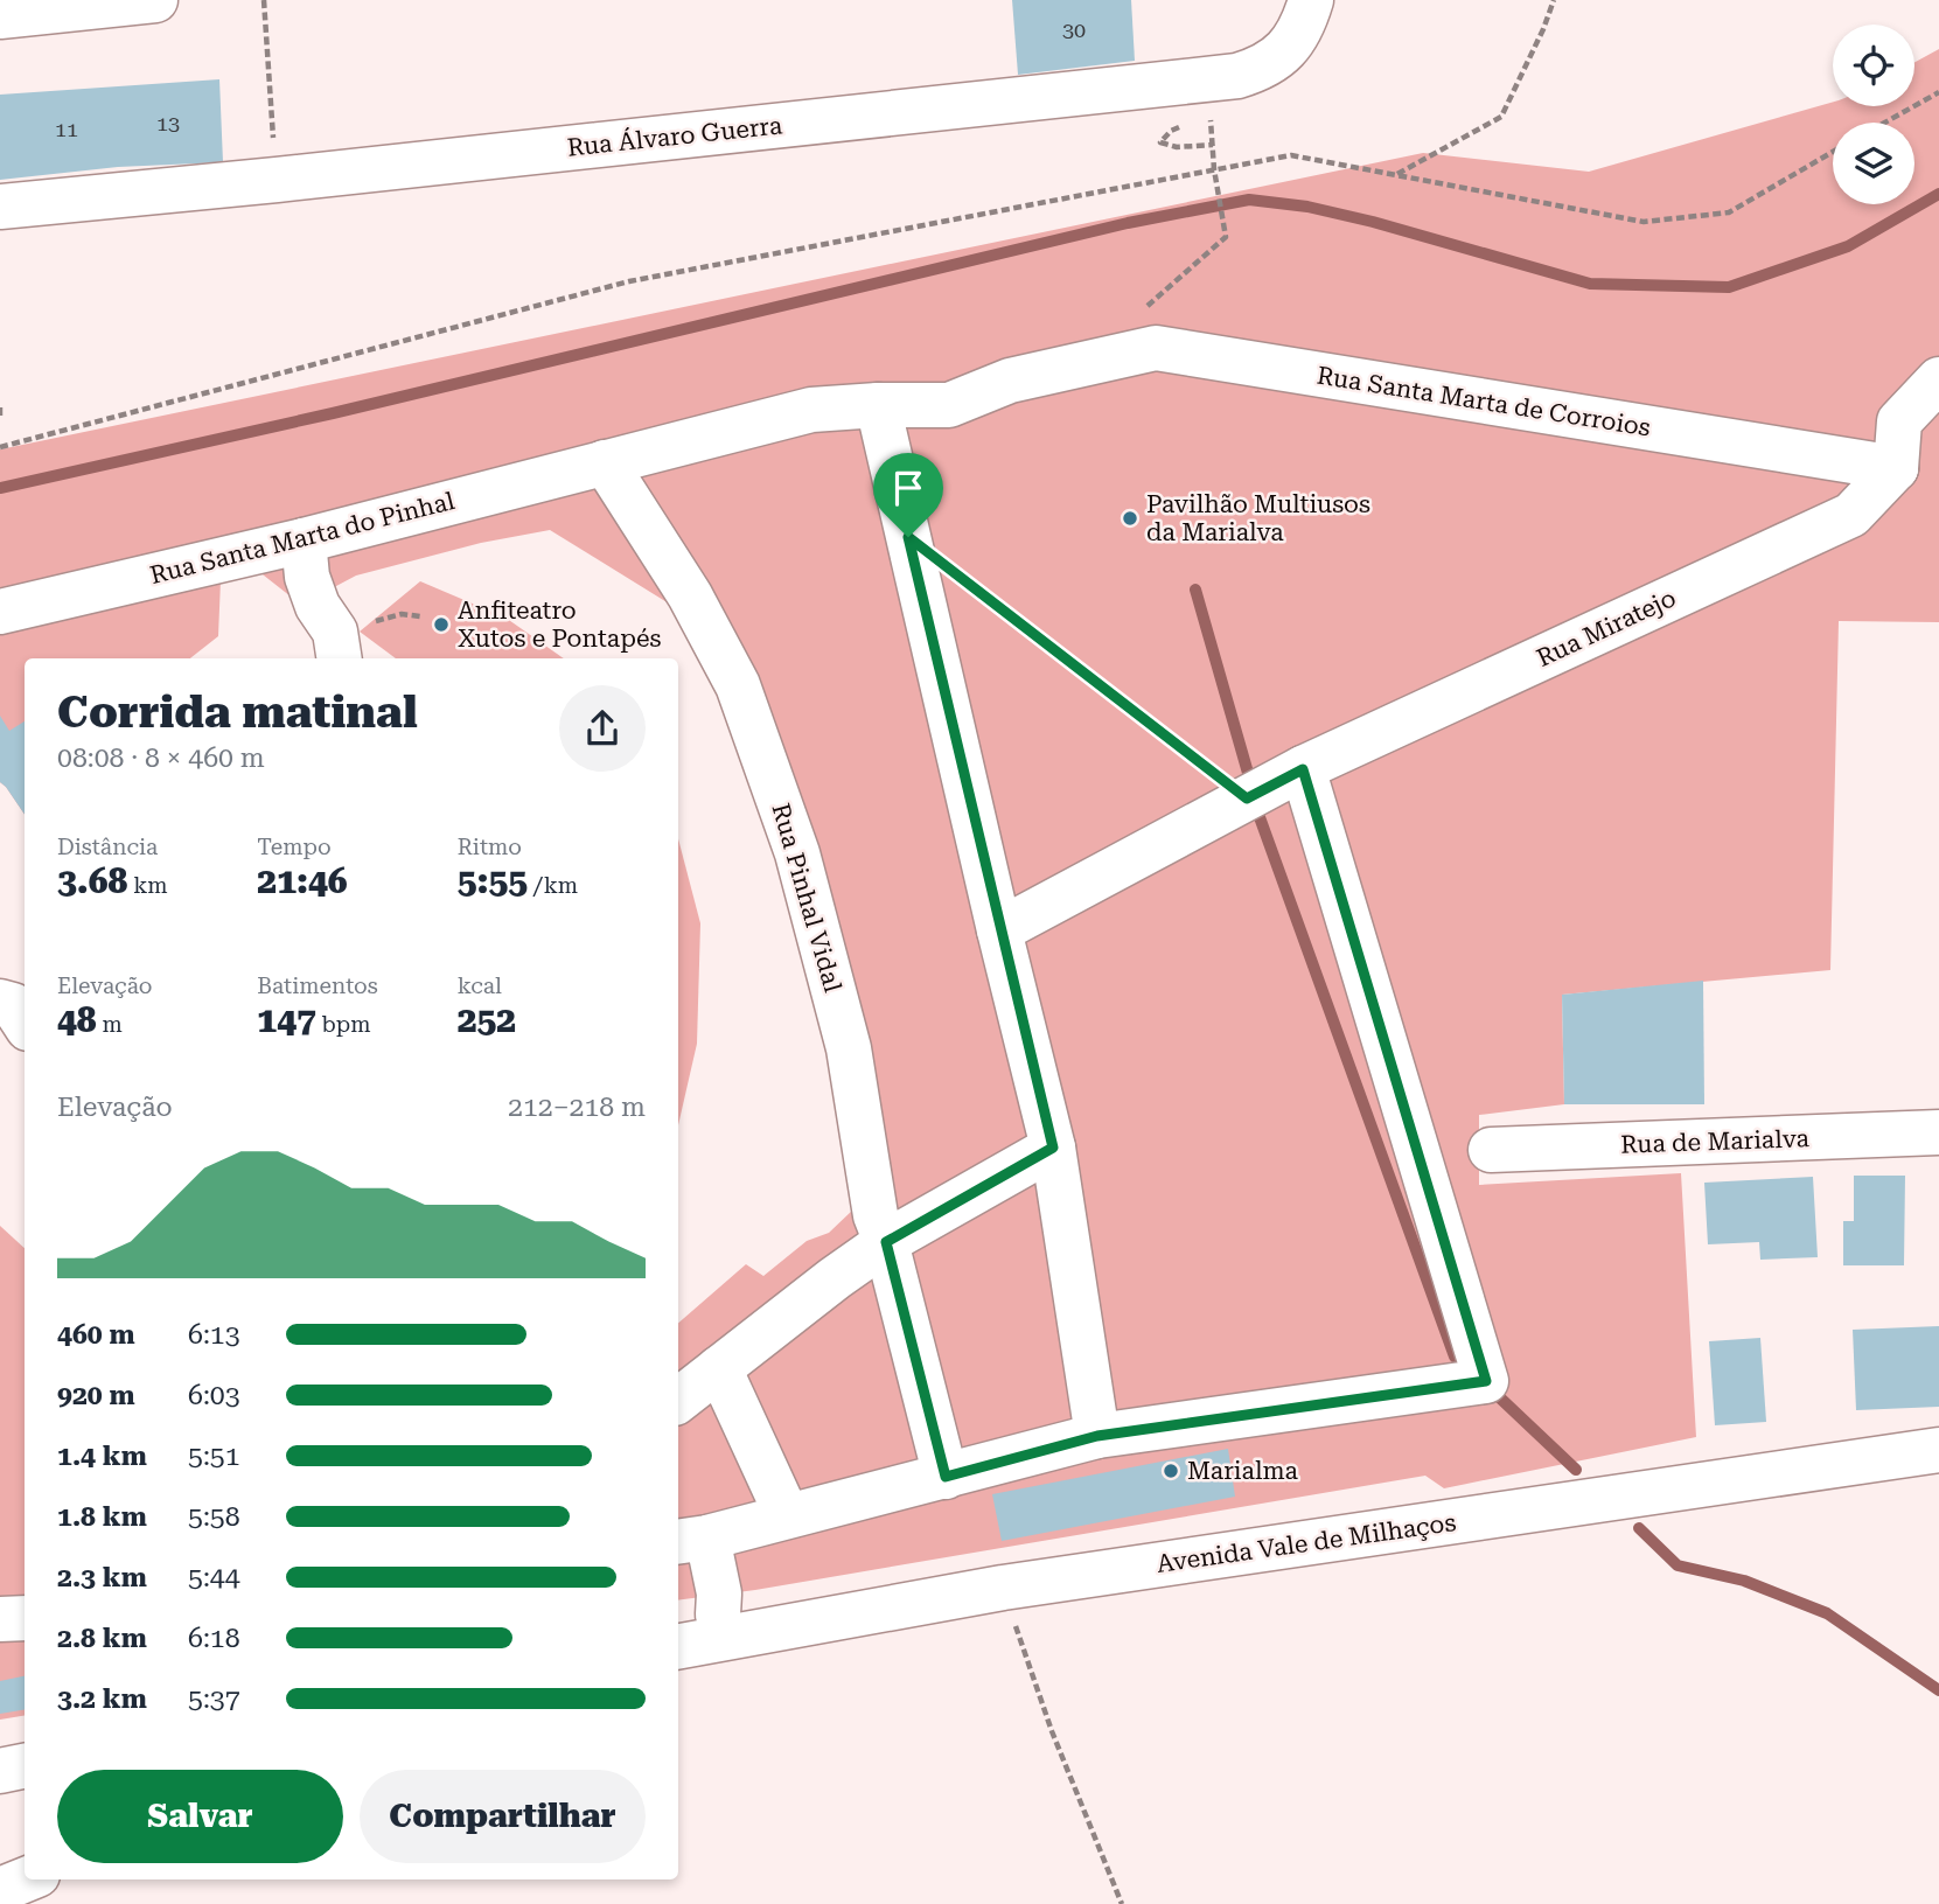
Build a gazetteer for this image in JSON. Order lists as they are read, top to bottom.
{
  "streets": {
    "street": [
      "Rua Álvaro Guerra",
      "Rua Santa Marta de Corroios",
      "Rua Santa Marta do Pinhal",
      "Rua Miratejo",
      "Rua Pinhal Vidal",
      "Rua de Marialva",
      "Avenida Vale de Milhaços"
    ]
  },
  "crossings": [
    ["Rua Santa Marta de Corroios", "Rua Santa Marta do Pinhal"],
    ["Rua Santa Marta de Corroios", "Rua Miratejo"],
    ["Rua Santa Marta do Pinhal", "Rua Pinhal Vidal"]
  ],
  "places": ["Pavilhão Multiusos da Marialva", "Anfiteatro Xutos e Pontapés", "Marialma"],
  "house_numbers": ["30", "13", "11"],
  "page": {
    "heading": ["Corrida matinal", "08:08 · 8 × 460 m"],
    "stats": [
      ["Distância", "3.68 km"],
      ["Tempo", "21:46"],
      ["Ritmo", "5:55 /km"],
      ["Elevação", "48 m"],
      ["Batimentos", "147 bpm"],
      ["kcal", "252"]
    ],
    "chart": ["Elevação", "212–218 m"],
    "list": [
      {
        "name": "460 m",
        "note": "6:13"
      },
      {
        "name": "920 m",
        "note": "6:03"
      },
      {
        "name": "1.4 km",
        "note": "5:51"
      },
      {
        "name": "1.8 km",
        "note": "5:58"
      },
      {
        "name": "2.3 km",
        "note": "5:44"
      },
      {
        "name": "2.8 km",
        "note": "6:18"
      },
      {
        "name": "3.2 km",
        "note": "5:37"
      }
    ],
    "buttons": ["Salvar", "Compartilhar"]
  }
}
